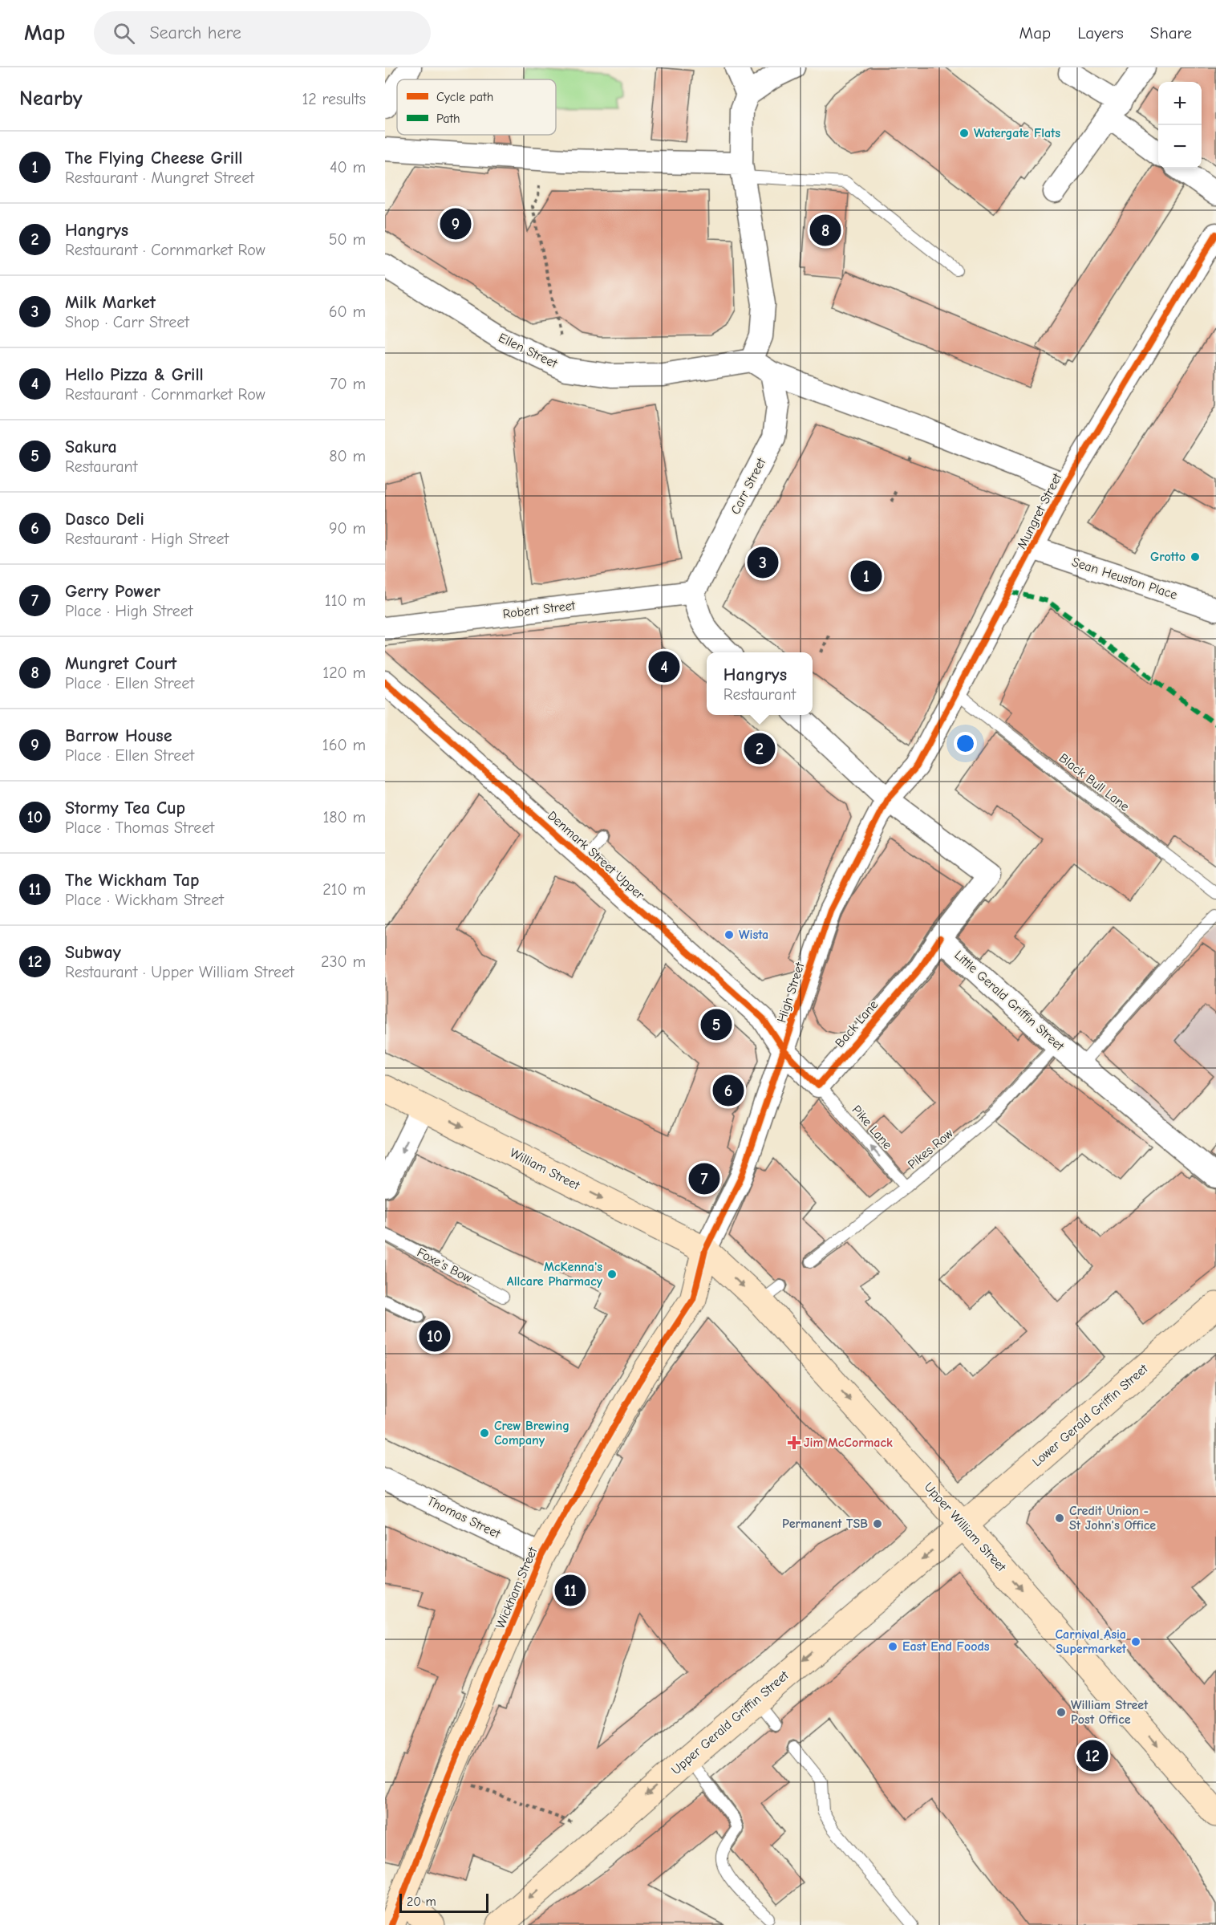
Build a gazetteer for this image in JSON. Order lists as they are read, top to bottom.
{
  "streets": {
    "main road": [
      "William Street",
      "Lower Gerald Griffin Street",
      "Upper William Street",
      "Wickham Street",
      "Upper Gerald Griffin Street"
    ],
    "street": [
      "Ellen Street",
      "Carr Street",
      "Mungret Street",
      "Sean Heuston Place",
      "Robert Street",
      "Denmark Street Upper",
      "High Street",
      "Little Gerald Griffin Street",
      "Back Lane",
      "Thomas Street"
    ],
    "lane": [
      "Black Bull Lane",
      "Pike Lane",
      "Pikes Row",
      "Foxe's Bow"
    ]
  },
  "crossings": [
    ["Carr Street", "Robert Street"],
    ["Mungret Street", "Sean Heuston Place"],
    ["Mungret Street", "Black Bull Lane"],
    ["Mungret Street", "High Street"],
    ["Denmark Street Upper", "High Street"],
    ["High Street", "William Street"],
    ["High Street", "Upper William Street"],
    ["High Street", "Wickham Street"],
    ["Little Gerald Griffin Street", "Back Lane"],
    ["Little Gerald Griffin Street", "Pikes Row"],
    ["Back Lane", "Pike Lane"],
    ["Pike Lane", "Pikes Row"],
    ["William Street", "Upper William Street"],
    ["William Street", "Wickham Street"],
    ["Lower Gerald Griffin Street", "Upper William Street"],
    ["Lower Gerald Griffin Street", "Upper Gerald Griffin Street"],
    ["Thomas Street", "Wickham Street"],
    ["Upper William Street", "Wickham Street"],
    ["Upper William Street", "Upper Gerald Griffin Street"]
  ],
  "one_way": [
    "Pike Lane",
    "William Street",
    "Upper William Street",
    "Upper Gerald Griffin Street"
  ],
  "places": {
    "other": [
      "Watergate Flats",
      "Grotto",
      "Wista",
      "McKenna's Allcare Pharmacy",
      "Crew Brewing Company",
      "Credit Union - St John's Office",
      "Permanent TSB",
      "Carnival Asia Supermarket",
      "East End Foods",
      "William Street Post Office"
    ],
    "health": ["Jim McCormack"]
  },
  "legend": ["Cycle path", "Path"],
  "scale_bar": "20 m",
  "page": {
    "header": "Map",
    "search": "Search here",
    "nav": ["Map", "Layers", "Share"],
    "heading": ["Nearby", "12 results"],
    "map_buttons": ["+", "−"],
    "list": [
      {
        "mark": "1",
        "name": "The Flying Cheese Grill",
        "note": "Restaurant · Mungret Street",
        "value": "40 m"
      },
      {
        "mark": "2",
        "name": "Hangrys",
        "note": "Restaurant · Cornmarket Row",
        "value": "50 m"
      },
      {
        "mark": "3",
        "name": "Milk Market",
        "note": "Shop · Carr Street",
        "value": "60 m"
      },
      {
        "mark": "4",
        "name": "Hello Pizza & Grill",
        "note": "Restaurant · Cornmarket Row",
        "value": "70 m"
      },
      {
        "mark": "5",
        "name": "Sakura",
        "note": "Restaurant",
        "value": "80 m"
      },
      {
        "mark": "6",
        "name": "Dasco Deli",
        "note": "Restaurant · High Street",
        "value": "90 m"
      },
      {
        "mark": "7",
        "name": "Gerry Power",
        "note": "Place · High Street",
        "value": "110 m"
      },
      {
        "mark": "8",
        "name": "Mungret Court",
        "note": "Place · Ellen Street",
        "value": "120 m"
      },
      {
        "mark": "9",
        "name": "Barrow House",
        "note": "Place · Ellen Street",
        "value": "160 m"
      },
      {
        "mark": "10",
        "name": "Stormy Tea Cup",
        "note": "Place · Thomas Street",
        "value": "180 m"
      },
      {
        "mark": "11",
        "name": "The Wickham Tap",
        "note": "Place · Wickham Street",
        "value": "210 m"
      },
      {
        "mark": "12",
        "name": "Subway",
        "note": "Restaurant · Upper William Street",
        "value": "230 m"
      }
    ],
    "pins": [
      "9",
      "8",
      "3",
      "1",
      "4",
      "2",
      "5",
      "6",
      "7",
      "10",
      "11",
      "12"
    ],
    "popup": ["Hangrys", "Restaurant"],
    "scale": "20 m"
  }
}
